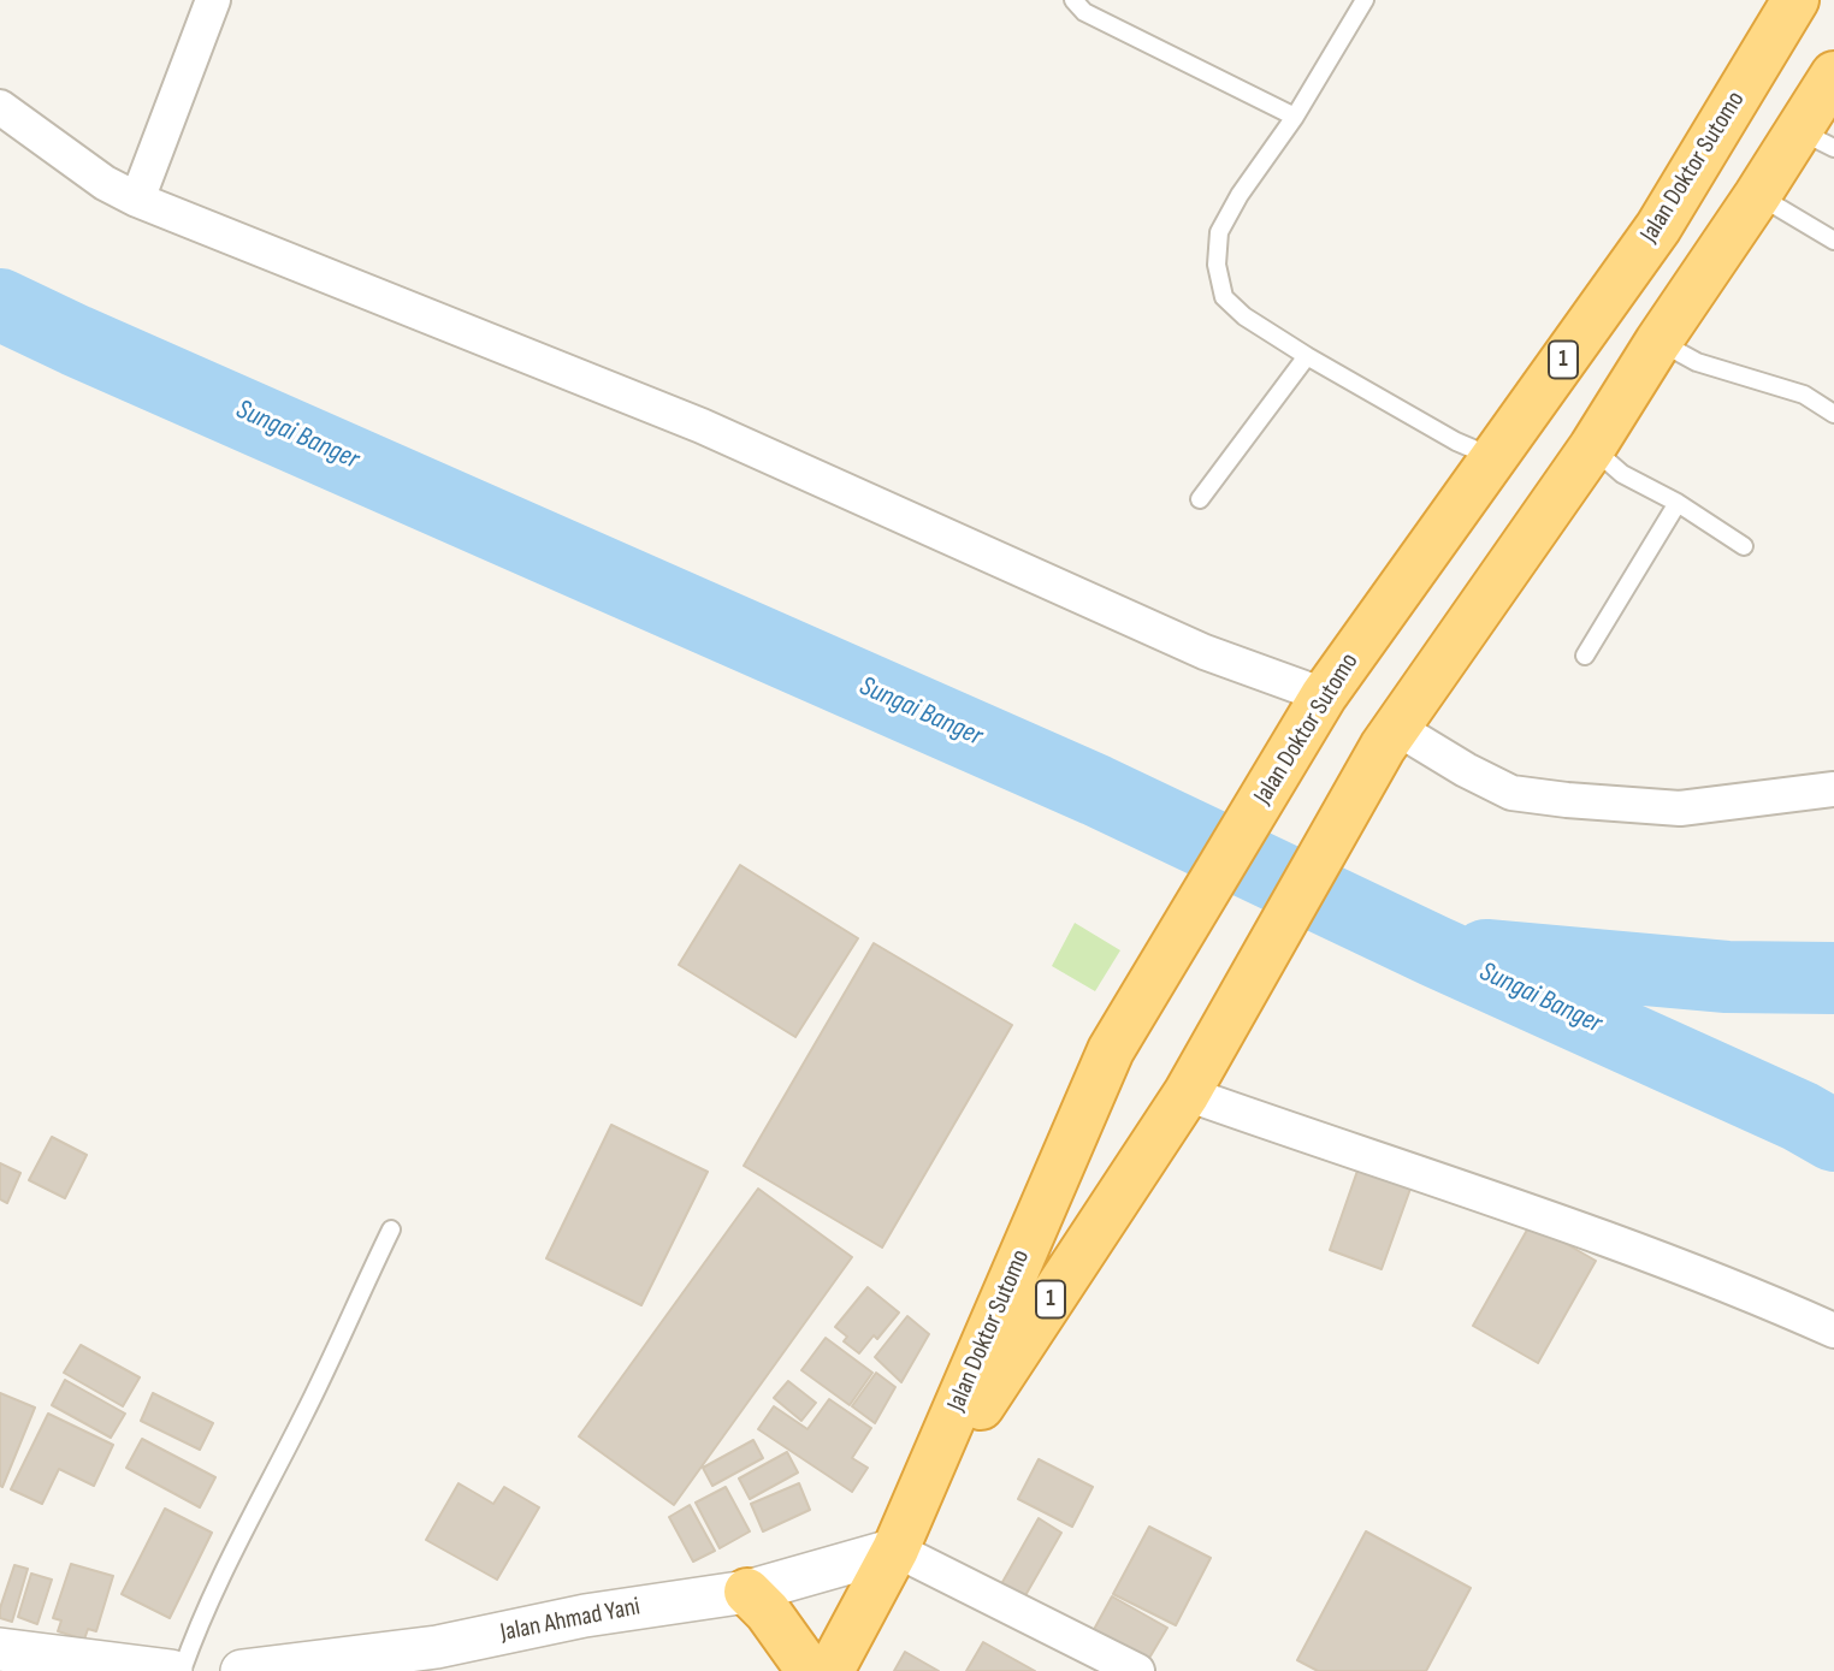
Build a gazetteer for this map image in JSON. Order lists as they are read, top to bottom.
{
  "streets": {
    "highway": ["Jalan Doktor Sutomo", "1"],
    "street": ["Jalan Ahmad Yani"]
  },
  "crossings": [
    ["Jalan Doktor Sutomo", "Jalan Ahmad Yani"]
  ],
  "water": ["Sungai Banger"]
}
